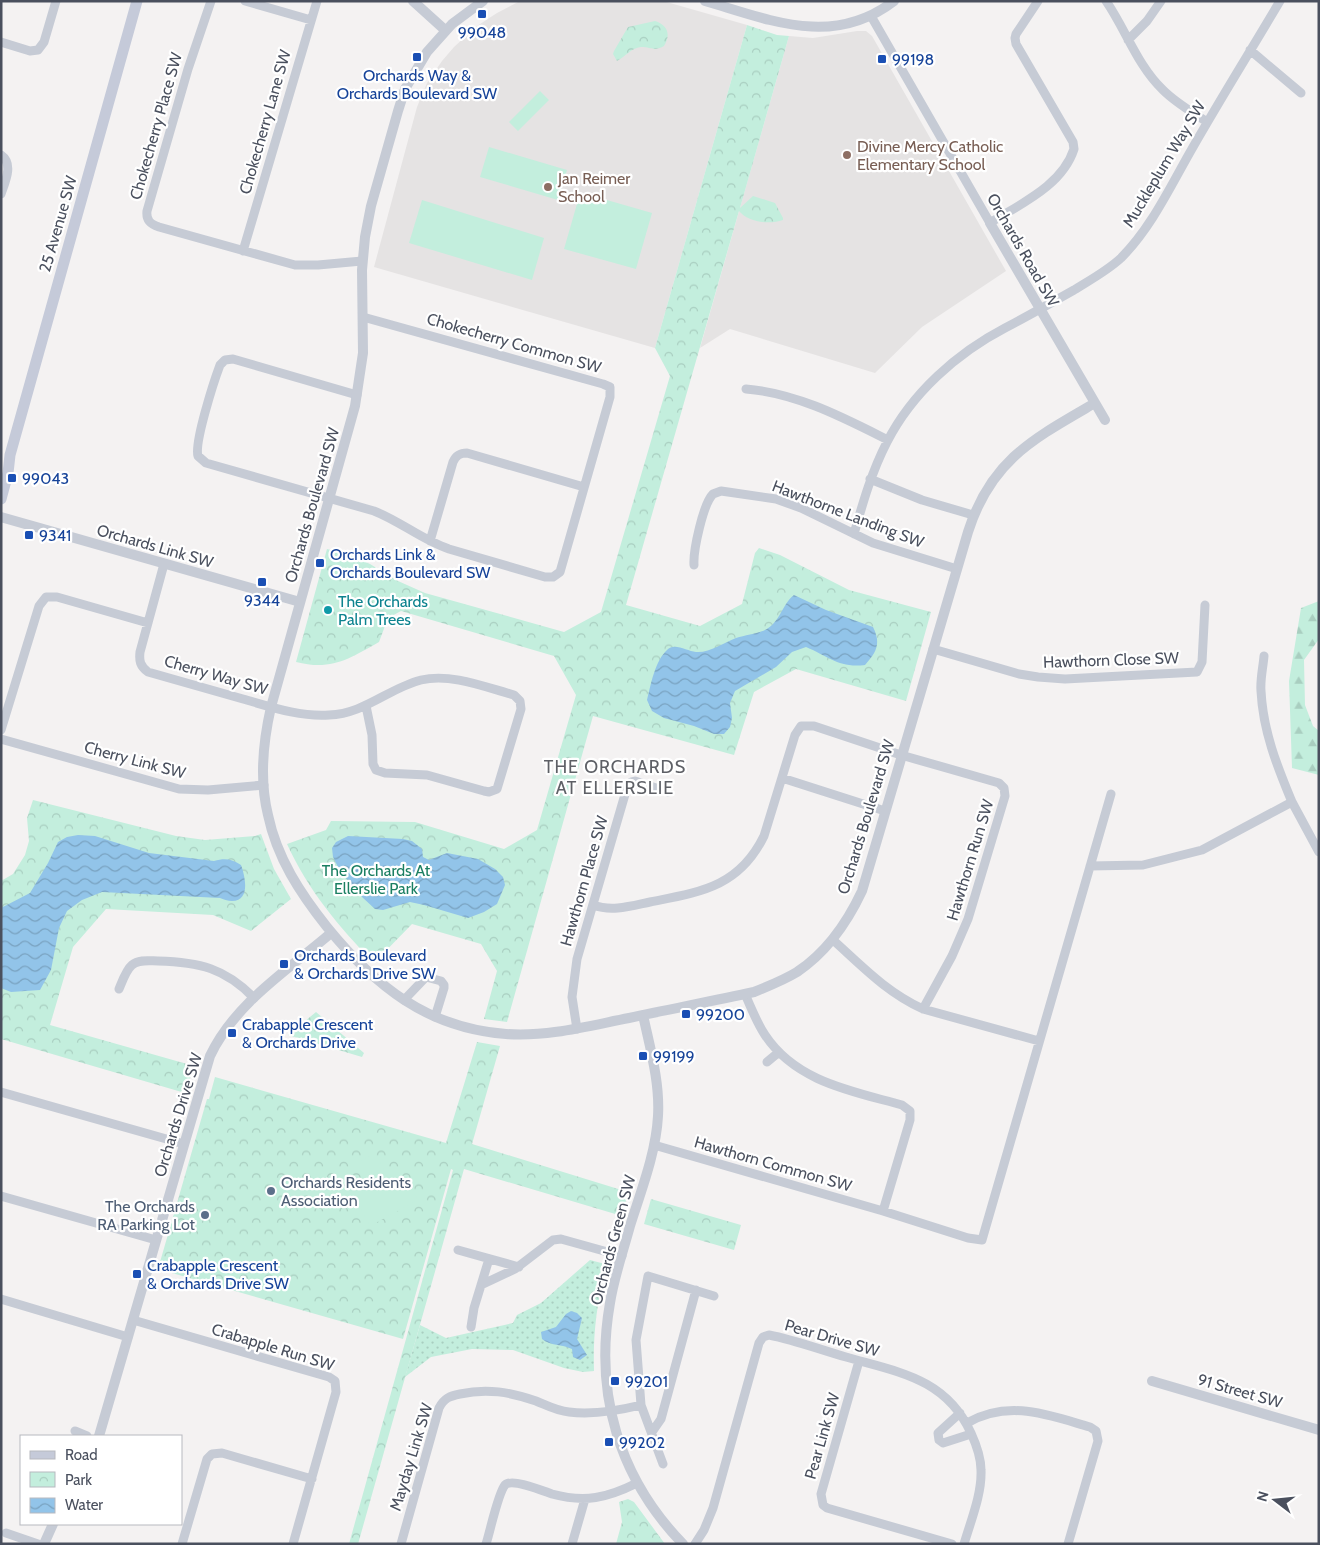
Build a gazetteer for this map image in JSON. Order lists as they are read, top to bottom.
{
  "streets": {
    "main road": ["25 Avenue SW"],
    "street": [
      "Chokecherry Lane SW",
      "Chokecherry Place SW",
      "Muckleplum Way SW",
      "Orchards Road SW",
      "Chokecherry Common SW",
      "Orchards Boulevard SW",
      "Hawthorne Landing SW",
      "Orchards Link SW",
      "Hawthorn Close SW",
      "Cherry Way SW",
      "Cherry Link SW",
      "Hawthorn Run SW",
      "Hawthorn Place SW",
      "Orchards Drive SW",
      "Hawthorn Common SW",
      "Orchards Green SW",
      "Pear Drive SW",
      "Crabapple Run SW",
      "91 Street SW",
      "Pear Link SW",
      "Mayday Link SW"
    ]
  },
  "crossings": [
    ["Chokecherry Lane SW", "Chokecherry Place SW"],
    ["Chokecherry Place SW", "Orchards Boulevard SW"],
    ["Muckleplum Way SW", "Orchards Road SW"],
    ["Muckleplum Way SW", "Hawthorne Landing SW"],
    ["Orchards Road SW", "Orchards Boulevard SW"],
    ["Chokecherry Common SW", "Orchards Boulevard SW"],
    ["Orchards Boulevard SW", "Hawthorne Landing SW"],
    ["Orchards Boulevard SW", "Orchards Link SW"],
    ["Orchards Boulevard SW", "Hawthorn Close SW"],
    ["Orchards Boulevard SW", "Cherry Way SW"],
    ["Orchards Boulevard SW", "Cherry Link SW"],
    ["Orchards Boulevard SW", "Hawthorn Run SW"],
    ["Orchards Boulevard SW", "Hawthorn Place SW"],
    ["Orchards Boulevard SW", "Orchards Drive SW"],
    ["Orchards Boulevard SW", "Orchards Green SW"],
    ["Orchards Link SW", "Cherry Way SW"],
    ["Orchards Drive SW", "Crabapple Run SW"],
    ["Hawthorn Common SW", "Orchards Green SW"],
    ["Orchards Green SW", "Mayday Link SW"],
    ["Pear Drive SW", "Pear Link SW"]
  ],
  "districts": ["THE ORCHARDS AT ELLERSLIE"],
  "parks": ["The Orchards At Ellerslie Park"],
  "places": {
    "transit": [
      "99048",
      "Orchards Way & Orchards Boulevard SW",
      "99198",
      "99043",
      "9341",
      "Orchards Link & Orchards Boulevard SW",
      "9344",
      "Orchards Boulevard & Orchards Drive SW",
      "99200",
      "Crabapple Crescent & Orchards Drive",
      "99199",
      "Crabapple Crescent & Orchards Drive SW",
      "99201",
      "99202"
    ],
    "other": [
      "Divine Mercy Catholic Elementary School",
      "Jan Reimer School",
      "The Orchards Palm Trees",
      "Orchards Residents Association",
      "The Orchards RA Parking Lot"
    ]
  },
  "legend": ["Road", "Park", "Water"],
  "north": "left"
}
